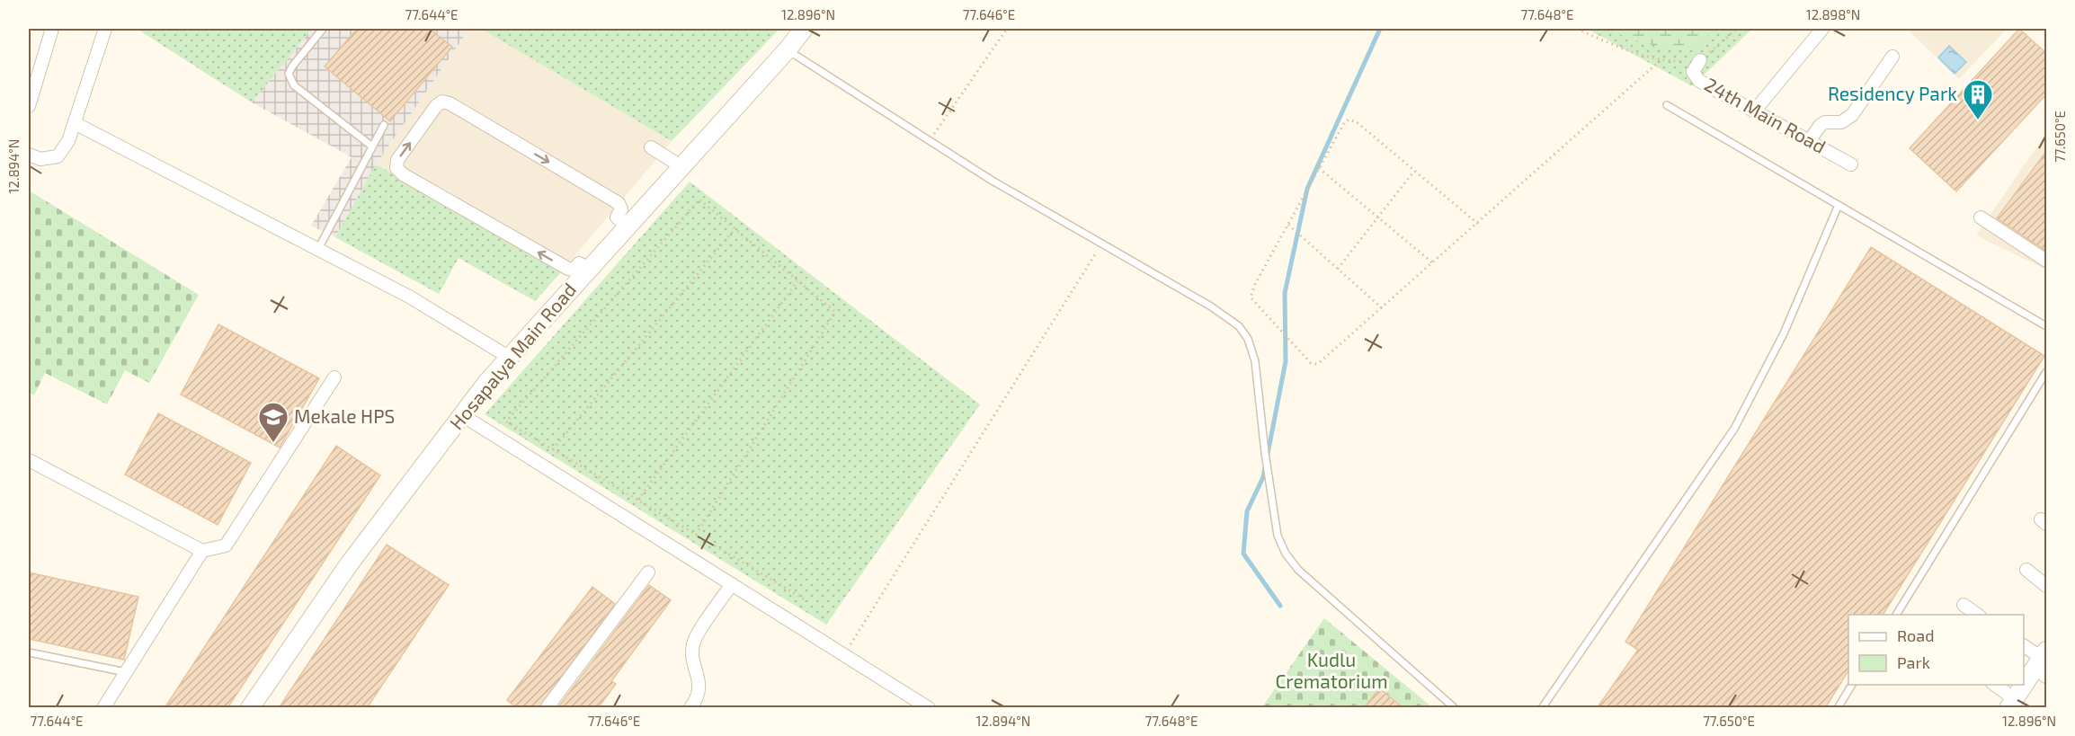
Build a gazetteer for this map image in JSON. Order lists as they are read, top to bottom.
{
  "streets": {
    "street": ["24th Main Road", "Hosapalya Main Road"]
  },
  "parks": ["Kudlu Crematorium"],
  "places": {
    "building": ["Residency Park"],
    "school or university": ["Mekale HPS"]
  },
  "legend": ["Road", "Park"],
  "coordinates": [
    "77.644°E",
    "12.896°N",
    "77.646°E",
    "77.648°E",
    "12.898°N",
    "77.650°E",
    "12.894°N"
  ]
}
